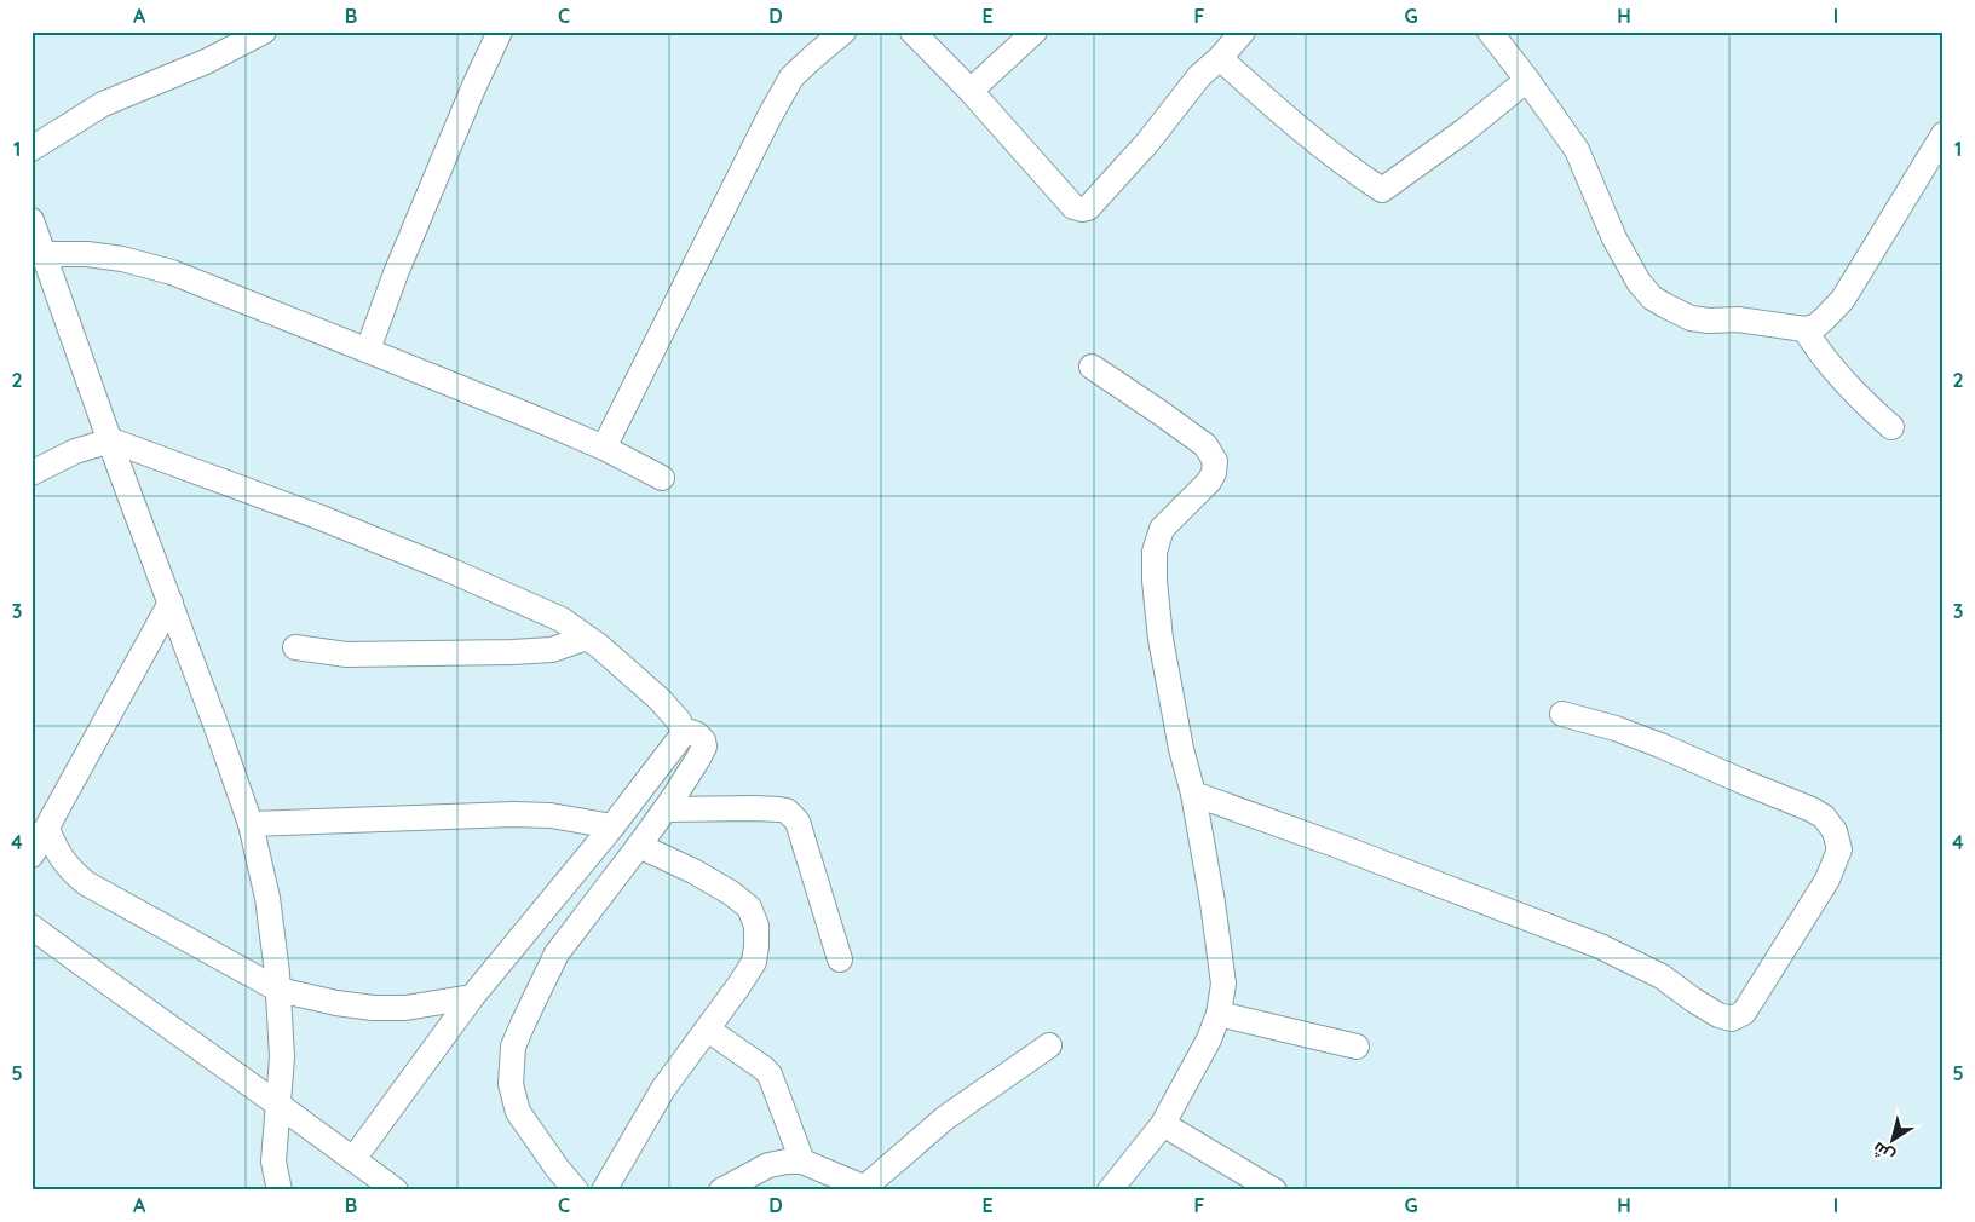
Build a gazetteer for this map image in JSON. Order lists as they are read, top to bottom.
{
  "north": "bottom left",
  "grid": {
    "columns": [
      "A",
      "B",
      "C",
      "D",
      "E",
      "F",
      "G",
      "H",
      "I"
    ],
    "rows": [
      "1",
      "2",
      "3",
      "4",
      "5"
    ]
  }
}
